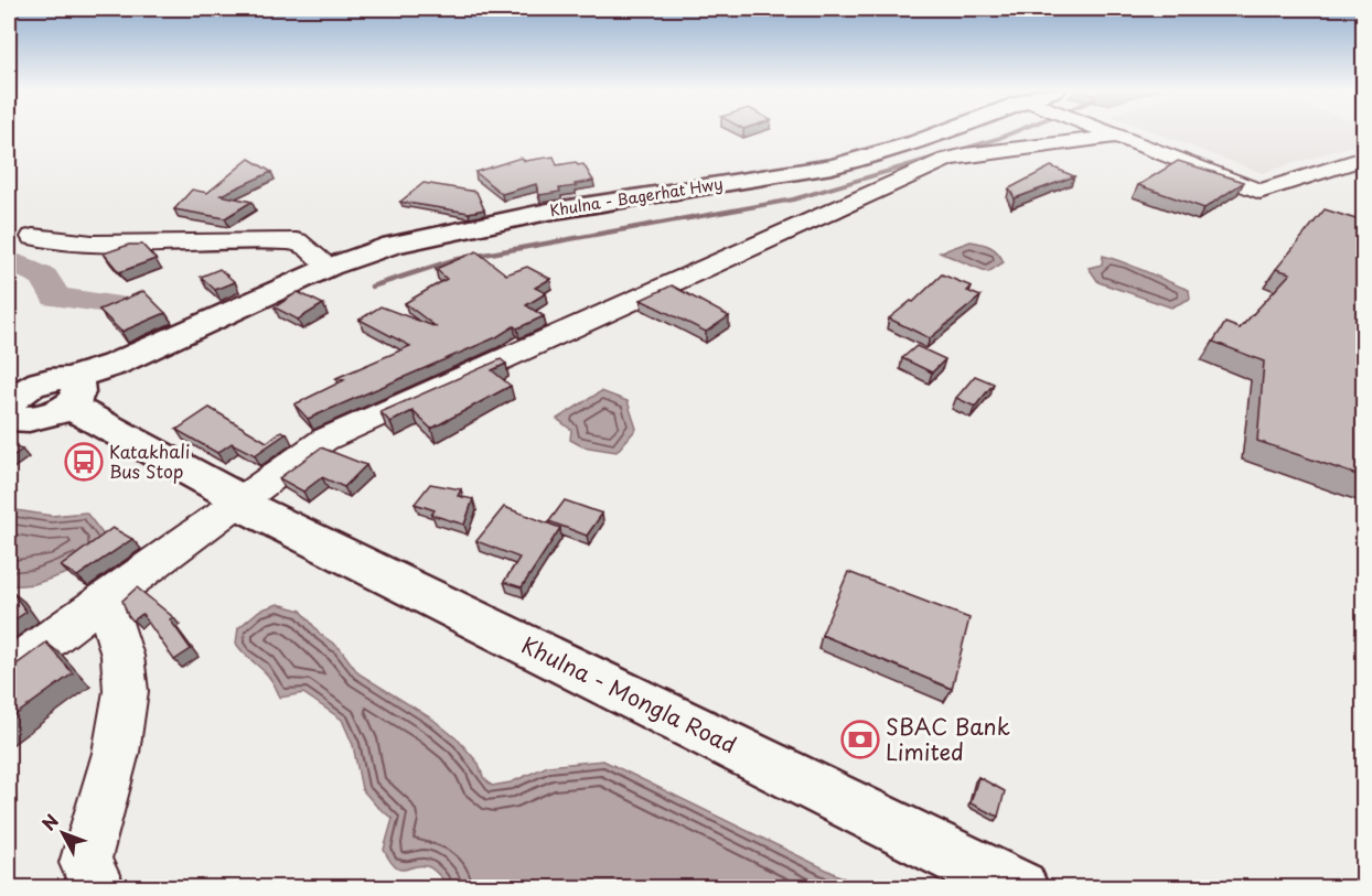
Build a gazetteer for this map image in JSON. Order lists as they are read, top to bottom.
{
  "streets": {
    "highway": ["Khulna - Bagerhat Hwy", "Khulna - Mongla Road"]
  },
  "crossings": [
    ["Khulna - Bagerhat Hwy", "Khulna - Mongla Road"]
  ],
  "places": {
    "bus stop": ["Katakhali Bus Stop"],
    "bank": ["SBAC Bank Limited"]
  },
  "north": "top left"
}
